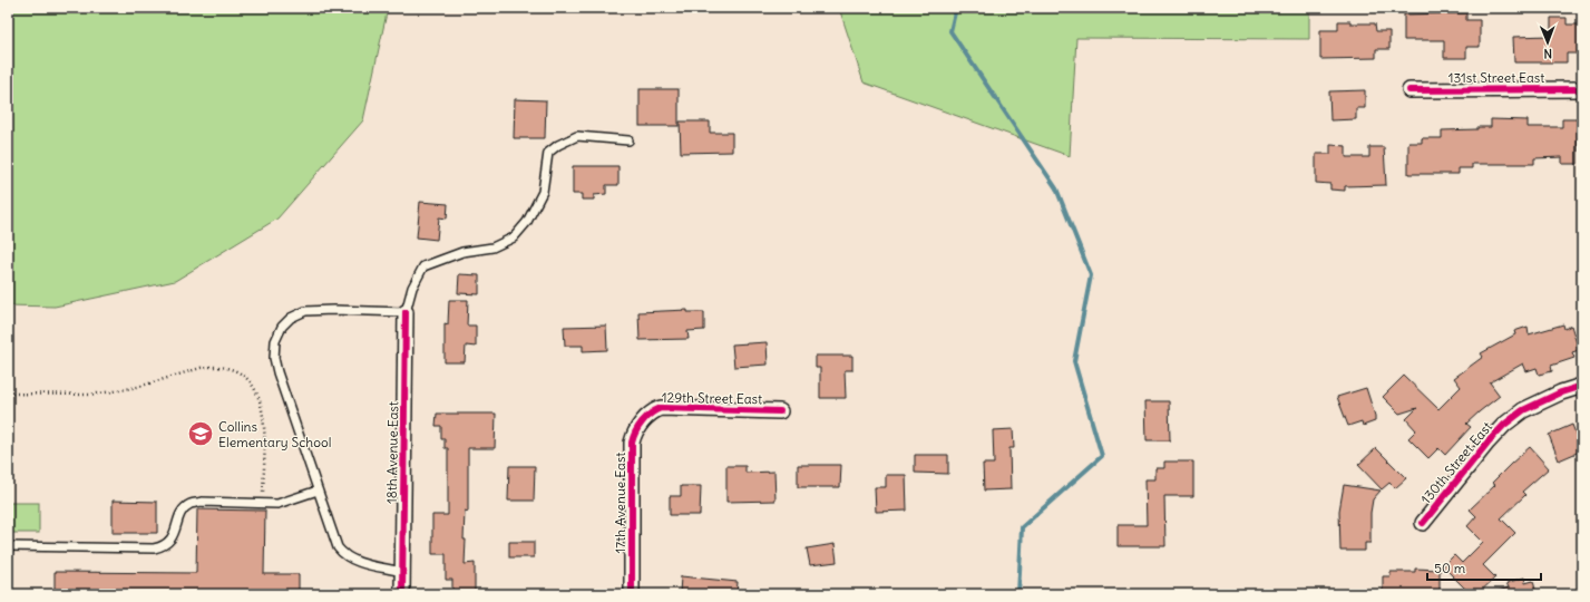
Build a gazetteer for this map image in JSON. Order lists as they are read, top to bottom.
{
  "streets": {
    "street": [
      "131st Street East",
      "129th Street East",
      "18th Avenue East",
      "130th Street East",
      "17th Avenue East"
    ]
  },
  "crossings": [
    ["129th Street East", "17th Avenue East"]
  ],
  "places": {
    "school or university": ["Collins Elementary School"]
  },
  "scale_bar": "50 m",
  "north": "bottom"
}
